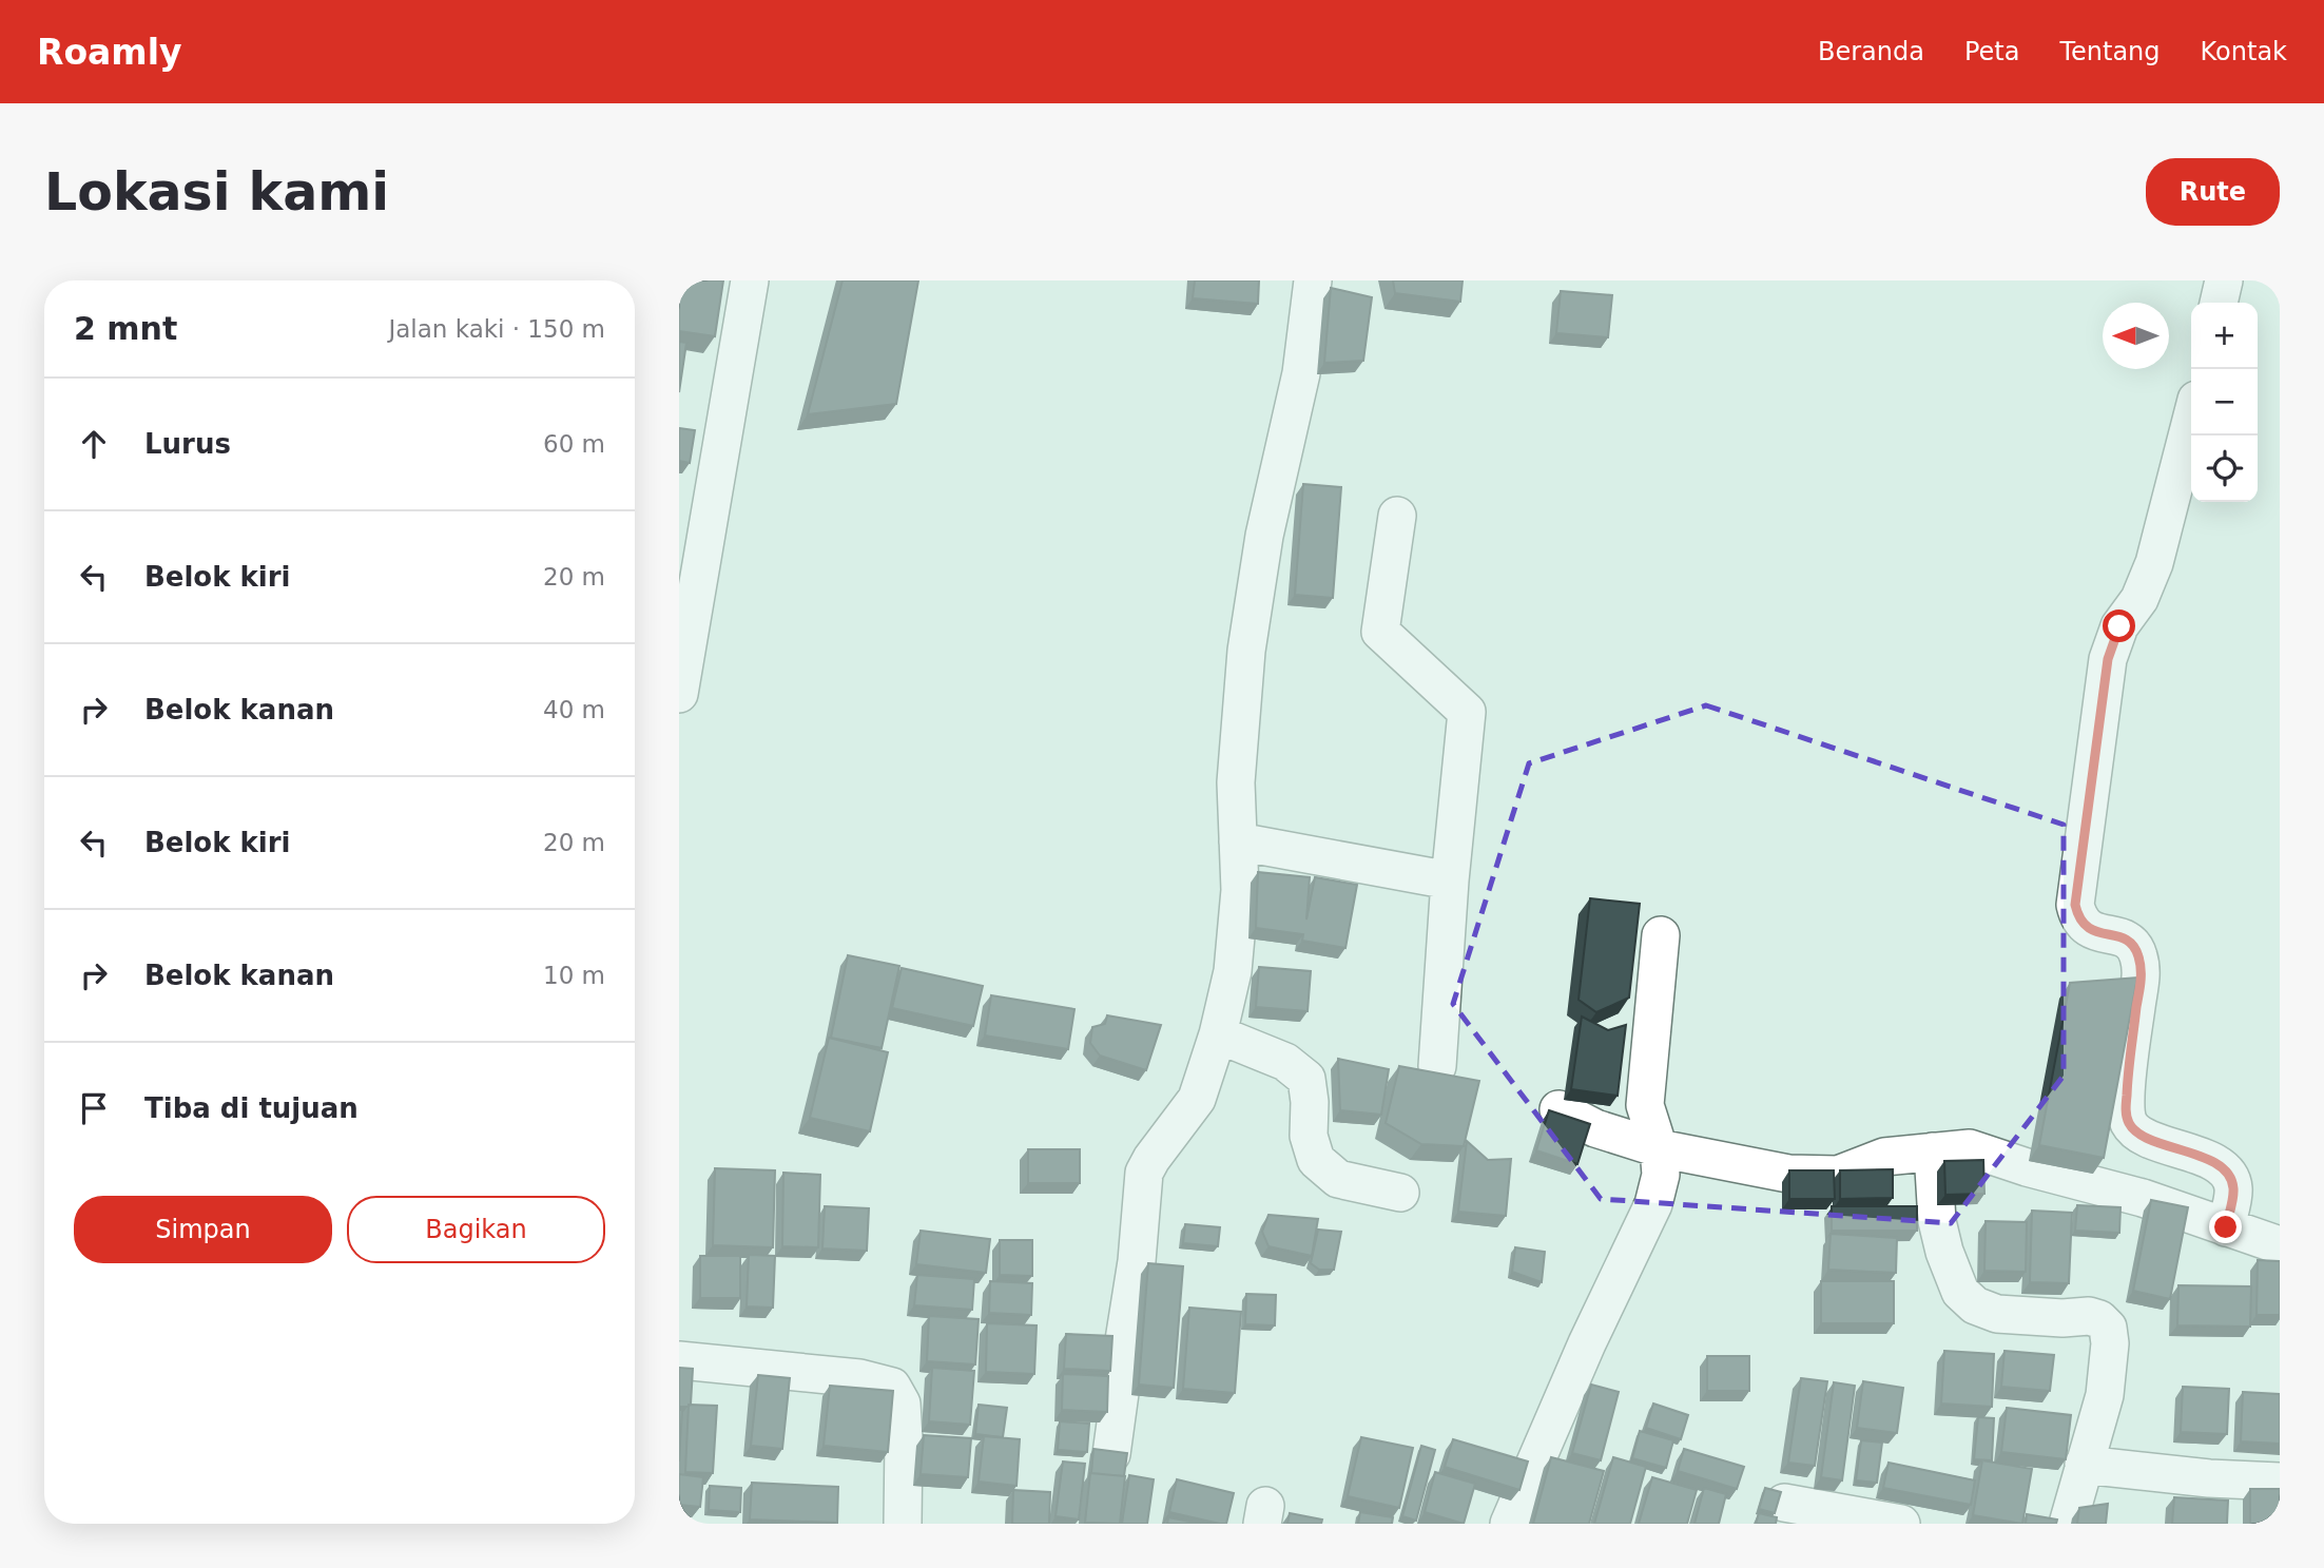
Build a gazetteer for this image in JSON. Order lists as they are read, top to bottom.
{
  "north": "left",
  "page": {
    "header": "Roamly",
    "nav": [
      "Beranda",
      "Peta",
      "Tentang",
      "Kontak"
    ],
    "buttons": [
      "Rute",
      ["Simpan", "Bagikan"]
    ],
    "title": "Lokasi kami",
    "heading": ["2 mnt", "Jalan kaki · 150 m"],
    "map_buttons": ["+", "−"],
    "list": [
      ["Lurus", "60 m"],
      ["Belok kiri", "20 m"],
      ["Belok kanan", "40 m"],
      ["Belok kiri", "20 m"],
      ["Belok kanan", "10 m"],
      "Tiba di tujuan"
    ]
  }
}
